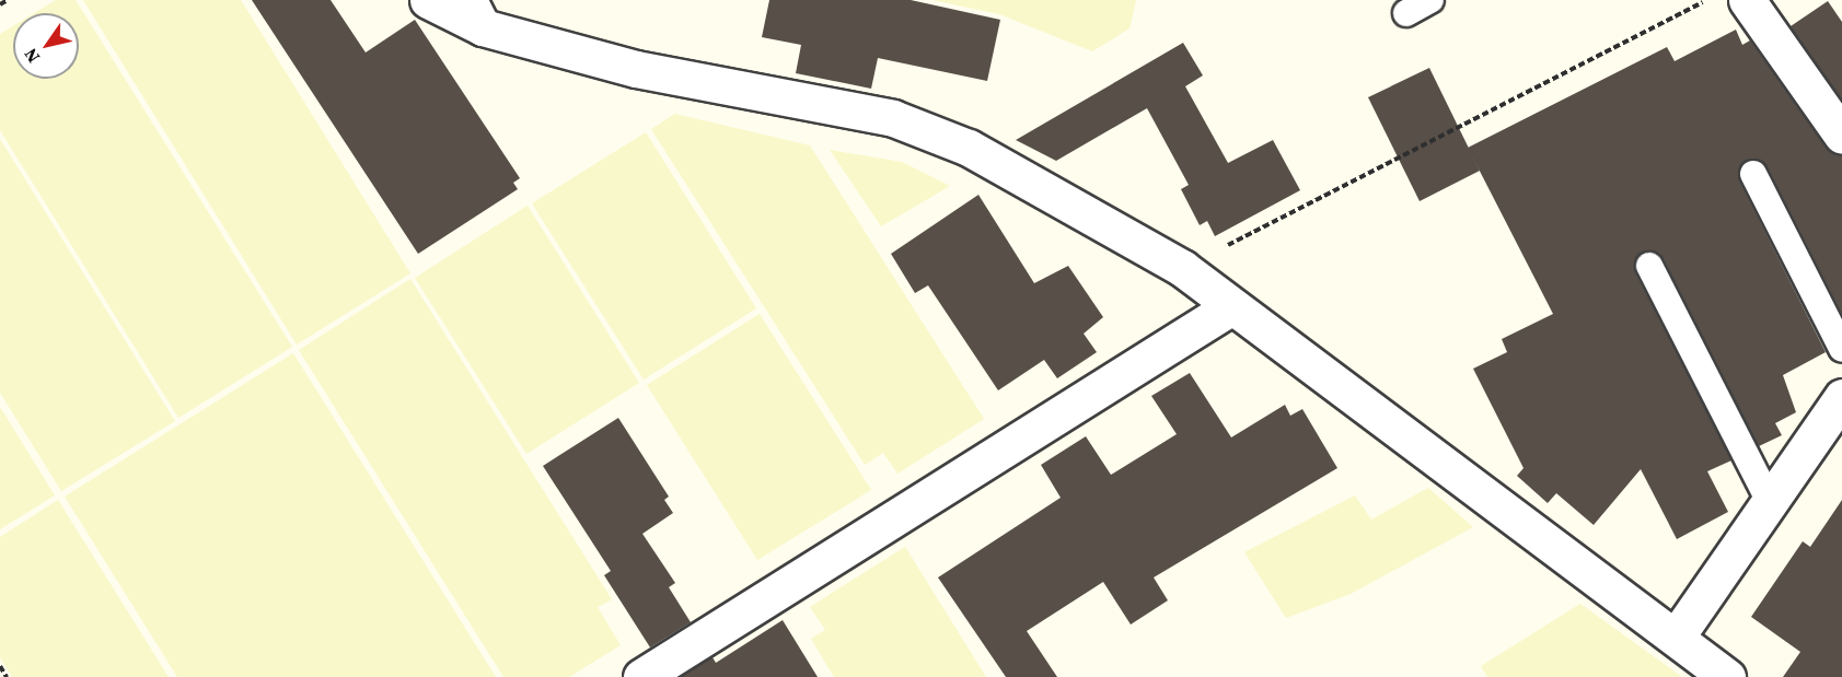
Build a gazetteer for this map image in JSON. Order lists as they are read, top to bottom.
{
  "north": "bottom left"
}
